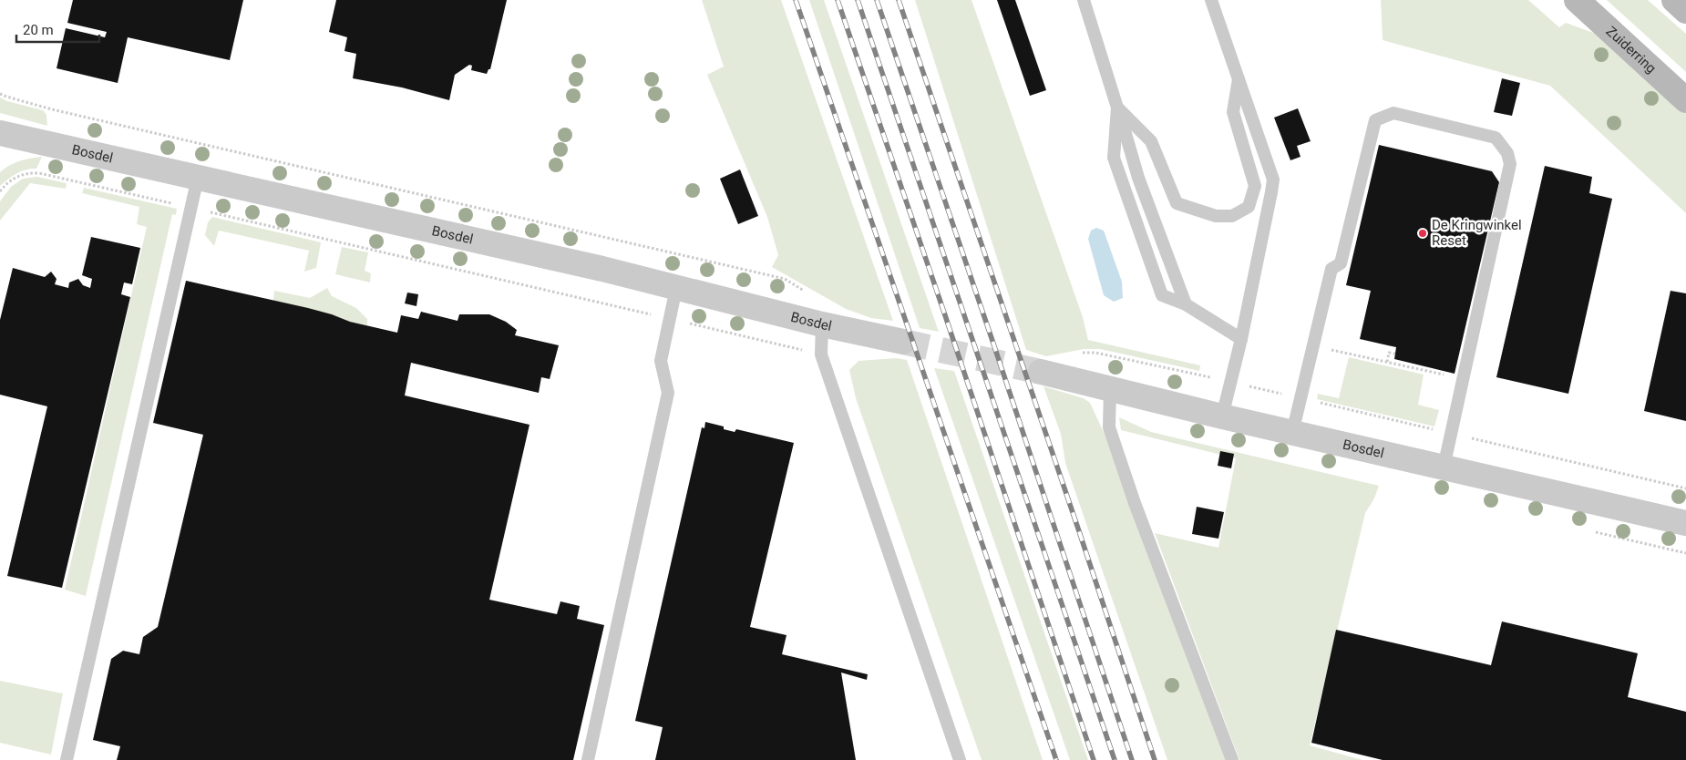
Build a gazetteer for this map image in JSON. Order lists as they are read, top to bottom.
{
  "streets": {
    "main road": ["Zuiderring"],
    "street": ["Bosdel"]
  },
  "places": ["De Kringwinkel Reset"],
  "scale_bar": "20 m"
}
